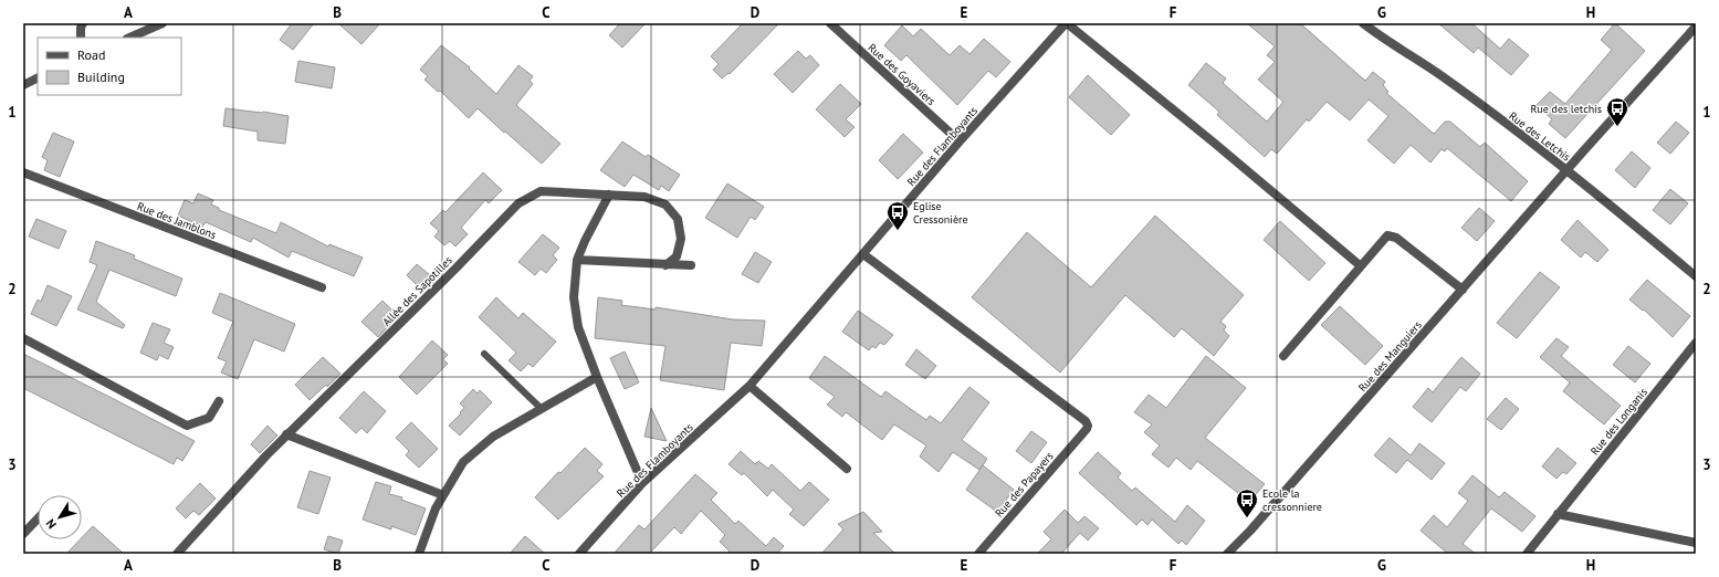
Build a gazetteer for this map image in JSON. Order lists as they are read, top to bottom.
{
  "streets": {
    "street": [
      "Rue des Goyaviers",
      "Rue des Letchis",
      "Rue des Flamboyants",
      "Rue des Jamblons",
      "Allée des Sapotilles",
      "Rue des Manguiers",
      "Rue des Longanis",
      "Rue des Papayers"
    ]
  },
  "crossings": [
    ["Rue des Goyaviers", "Rue des Flamboyants"],
    ["Rue des Letchis", "Rue des Manguiers"],
    ["Rue des Flamboyants", "Rue des Papayers"]
  ],
  "places": {
    "bus stop": ["Rue des letchis", "Eglise Cressonière", "Ecole la cressonniere"]
  },
  "legend": ["Road", "Building"],
  "north": "bottom left",
  "grid": {
    "columns": [
      "A",
      "B",
      "C",
      "D",
      "E",
      "F",
      "G",
      "H"
    ],
    "rows": ["1", "2", "3"]
  }
}
